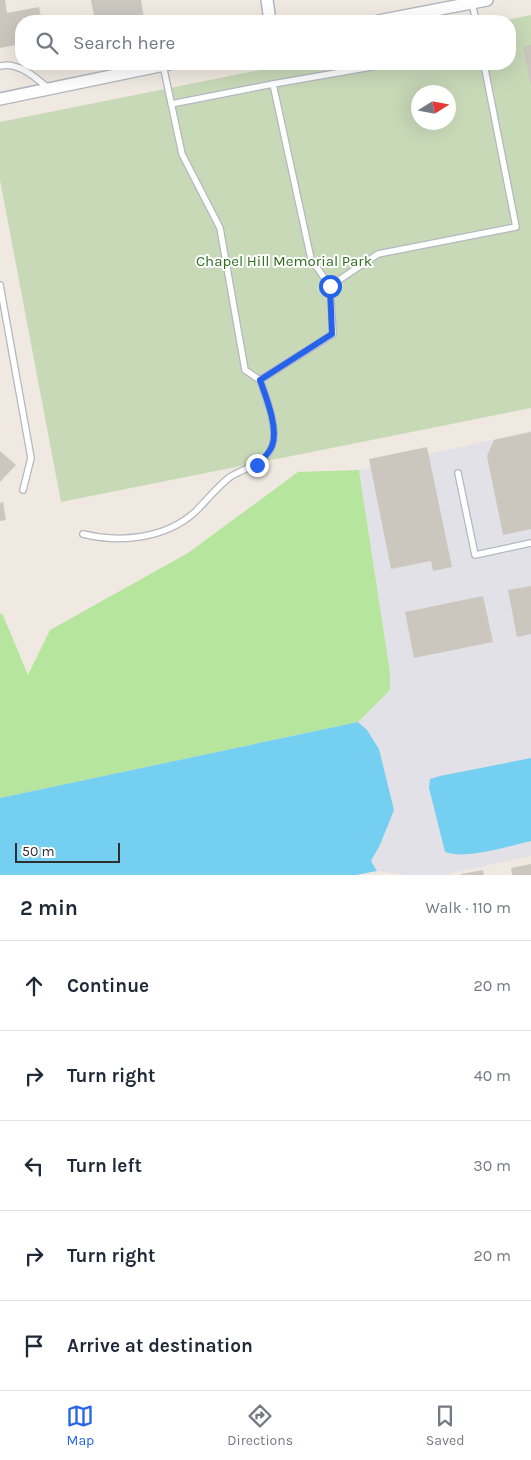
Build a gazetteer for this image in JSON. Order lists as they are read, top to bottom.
{
  "parks": ["Chapel Hill Memorial Park"],
  "scale_bar": "50 m",
  "north": "right",
  "page": {
    "search": "Search here",
    "scale": "50 m",
    "heading": ["2 min", "Walk · 110 m"],
    "list": [
      ["Continue", "20 m"],
      ["Turn right", "40 m"],
      ["Turn left", "30 m"],
      ["Turn right", "20 m"],
      "Arrive at destination"
    ],
    "nav": ["Map", "Directions", "Saved"]
  }
}
